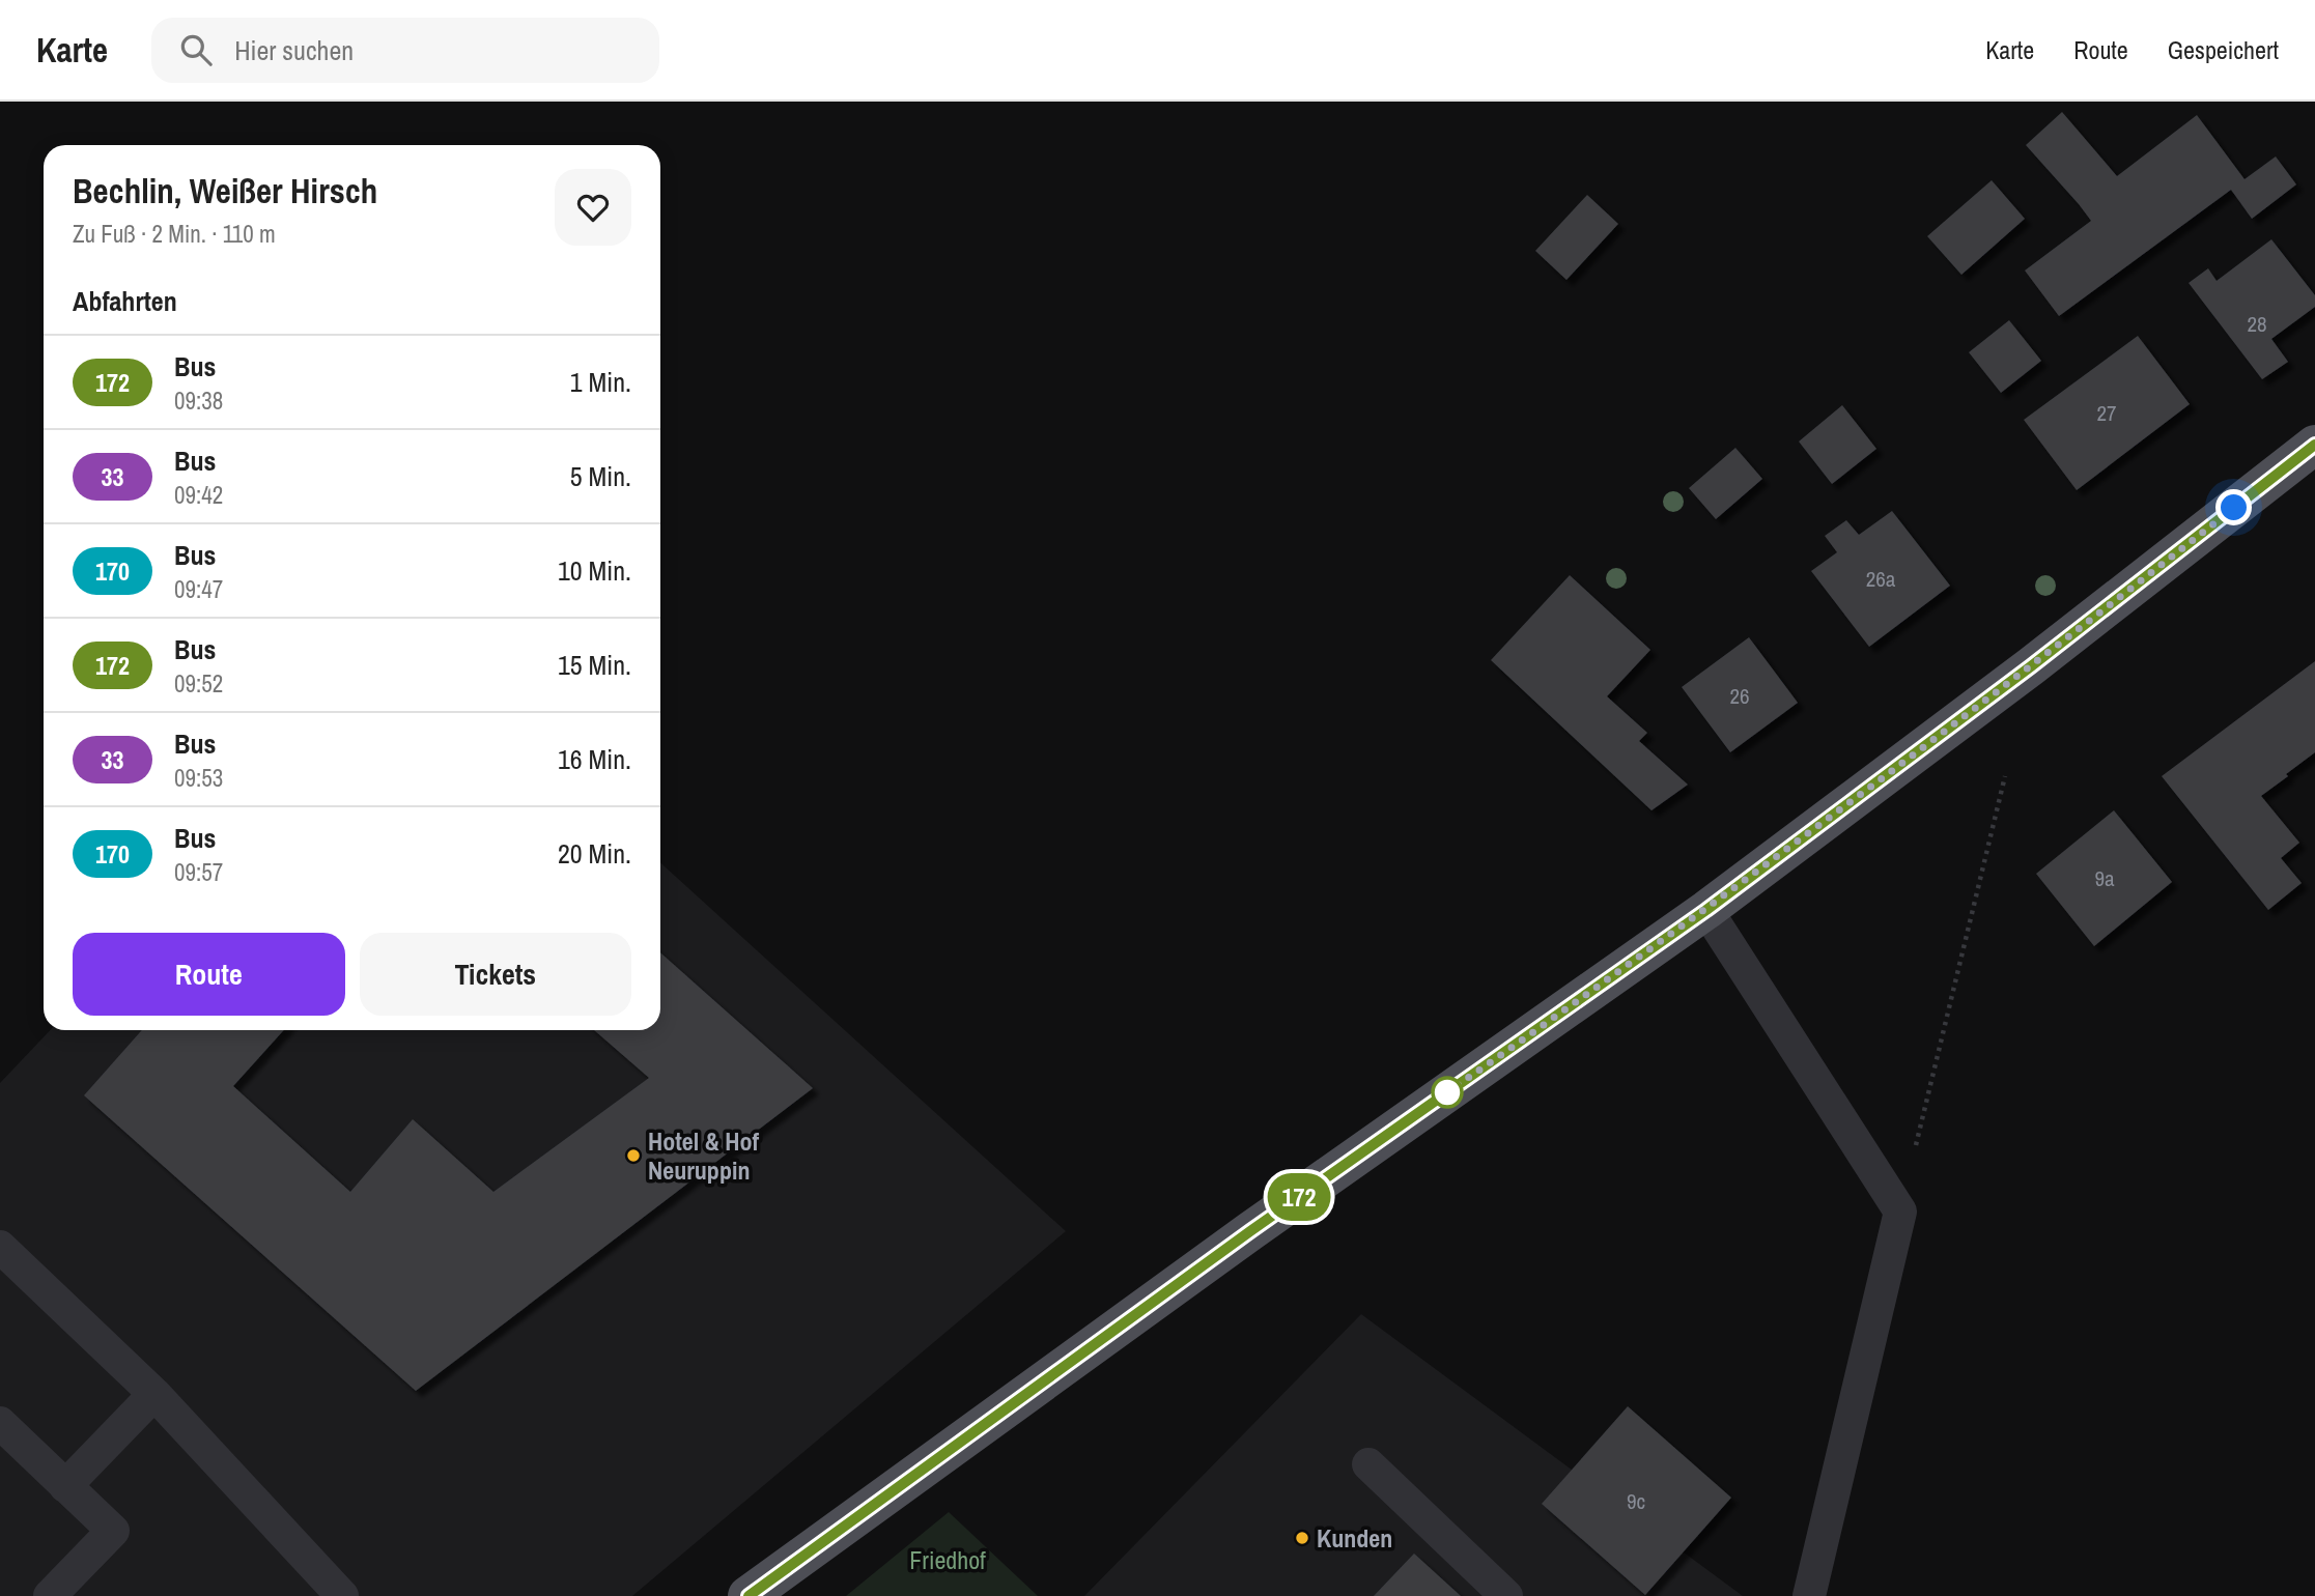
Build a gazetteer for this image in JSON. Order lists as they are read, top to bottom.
{
  "parks": ["Friedhof"],
  "places": ["Hotel & Hof Neuruppin", "Kunden"],
  "lines": ["bus line 172"],
  "house_numbers": [
    "28",
    "27",
    "26a",
    "26",
    "9a",
    "9c"
  ],
  "page": {
    "header": "Karte",
    "search": "Hier suchen",
    "nav": ["Karte", "Route", "Gespeichert"],
    "on_map": "172",
    "heading": [
      ["Bechlin, Weißer Hirsch", "Zu Fuß · 2 Min. · 110 m"],
      "Abfahrten"
    ],
    "list": [
      {
        "mark": "172",
        "name": "Bus",
        "note": "09:38",
        "value": "1 Min."
      },
      {
        "mark": "33",
        "name": "Bus",
        "note": "09:42",
        "value": "5 Min."
      },
      {
        "mark": "170",
        "name": "Bus",
        "note": "09:47",
        "value": "10 Min."
      },
      {
        "mark": "172",
        "name": "Bus",
        "note": "09:52",
        "value": "15 Min."
      },
      {
        "mark": "33",
        "name": "Bus",
        "note": "09:53",
        "value": "16 Min."
      },
      {
        "mark": "170",
        "name": "Bus",
        "note": "09:57",
        "value": "20 Min."
      }
    ],
    "buttons": ["Route", "Tickets"]
  }
}
